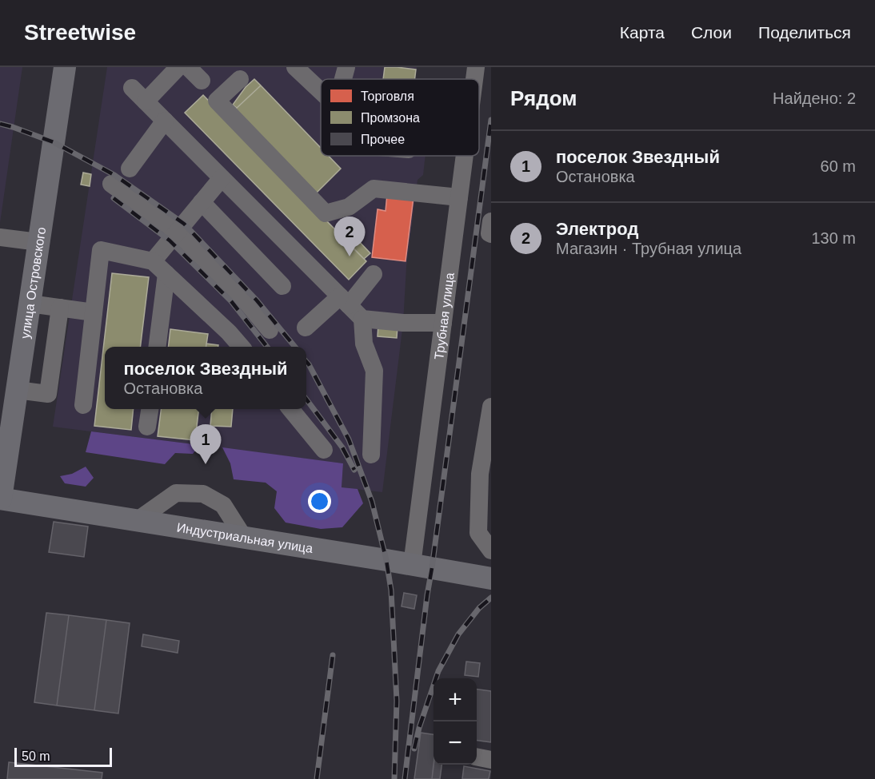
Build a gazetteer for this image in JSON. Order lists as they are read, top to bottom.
{
  "streets": {
    "main road": ["улица Островского", "Индустриальная улица"],
    "street": ["Трубная улица"]
  },
  "crossings": [
    ["улица Островского", "Индустриальная улица"],
    ["Трубная улица", "Индустриальная улица"]
  ],
  "legend": ["Торговля", "Промзона", "Прочее"],
  "scale_bar": "50 m",
  "page": {
    "header": "Streetwise",
    "nav": ["Карта", "Слои", "Поделиться"],
    "heading": ["Рядом", "Найдено: 2"],
    "list": [
      {
        "mark": "1",
        "name": "поселок Звездный",
        "note": "Остановка",
        "value": "60 m"
      },
      {
        "mark": "2",
        "name": "Электрод",
        "note": "Магазин · Трубная улица",
        "value": "130 m"
      }
    ],
    "pins": ["2", "1"],
    "popup": ["поселок Звездный", "Остановка"],
    "map_buttons": ["+", "−"],
    "scale": "50 m"
  }
}
